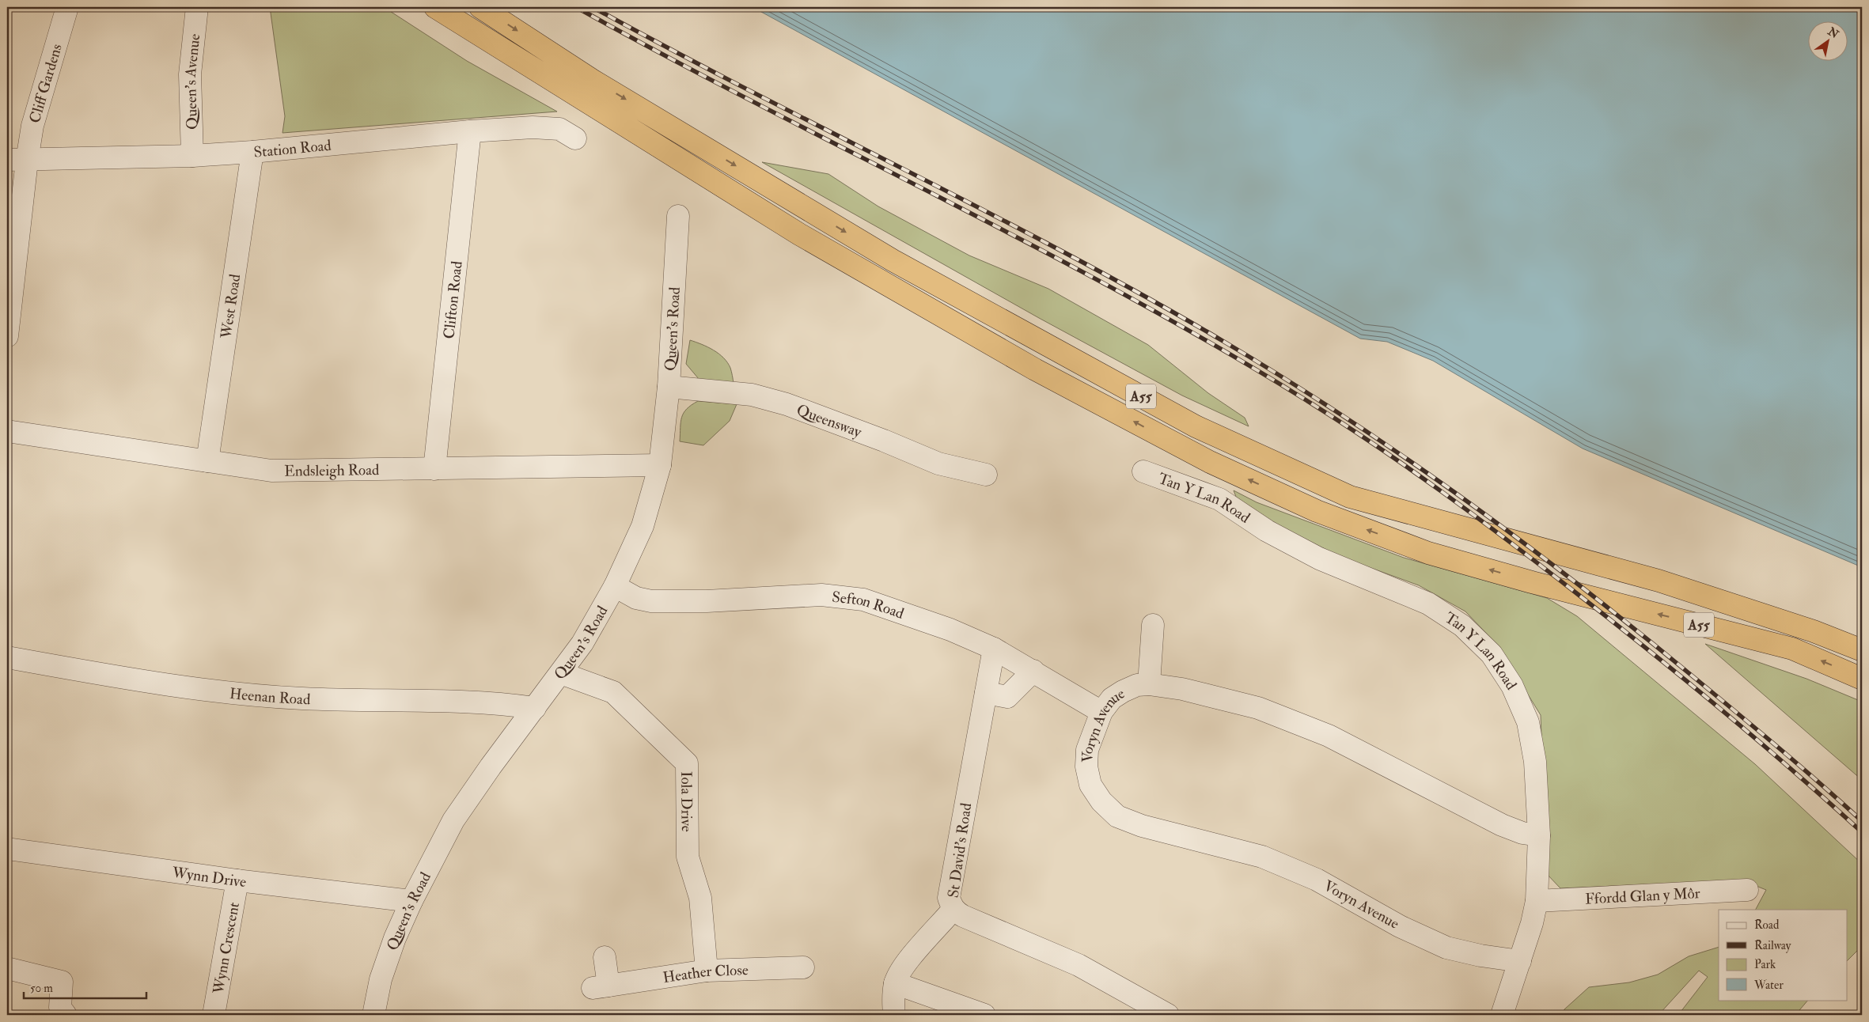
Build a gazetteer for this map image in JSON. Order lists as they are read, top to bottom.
{
  "streets": {
    "highway": ["A55"],
    "street": [
      "Queen's Avenue",
      "Cliff Gardens",
      "Station Road",
      "Clifton Road",
      "West Road",
      "Queen's Road",
      "Queensway",
      "Endsleigh Road",
      "Tan Y Lan Road",
      "Sefton Road",
      "Heenan Road",
      "Voryn Avenue",
      "Iola Drive",
      "St David's Road",
      "Wynn Drive",
      "Ffordd Glan y Môr",
      "Wynn Crescent",
      "Heather Close"
    ]
  },
  "crossings": [
    ["Queen's Avenue", "Station Road"],
    ["Cliff Gardens", "Station Road"],
    ["Station Road", "Clifton Road"],
    ["Station Road", "West Road"],
    ["Clifton Road", "Endsleigh Road"],
    ["West Road", "Endsleigh Road"],
    ["Queen's Road", "Queensway"],
    ["Queen's Road", "Endsleigh Road"],
    ["Queen's Road", "Sefton Road"],
    ["Queen's Road", "Heenan Road"],
    ["Queen's Road", "Iola Drive"],
    ["Queen's Road", "Wynn Drive"],
    ["Tan Y Lan Road", "Voryn Avenue"],
    ["Tan Y Lan Road", "Ffordd Glan y Môr"],
    ["Sefton Road", "Voryn Avenue"],
    ["Sefton Road", "St David's Road"],
    ["Iola Drive", "Heather Close"],
    ["Wynn Drive", "Wynn Crescent"]
  ],
  "legend": [
    "Road",
    "Railway",
    "Park",
    "Water"
  ],
  "scale_bar": "50 m",
  "north": "top right"
}
